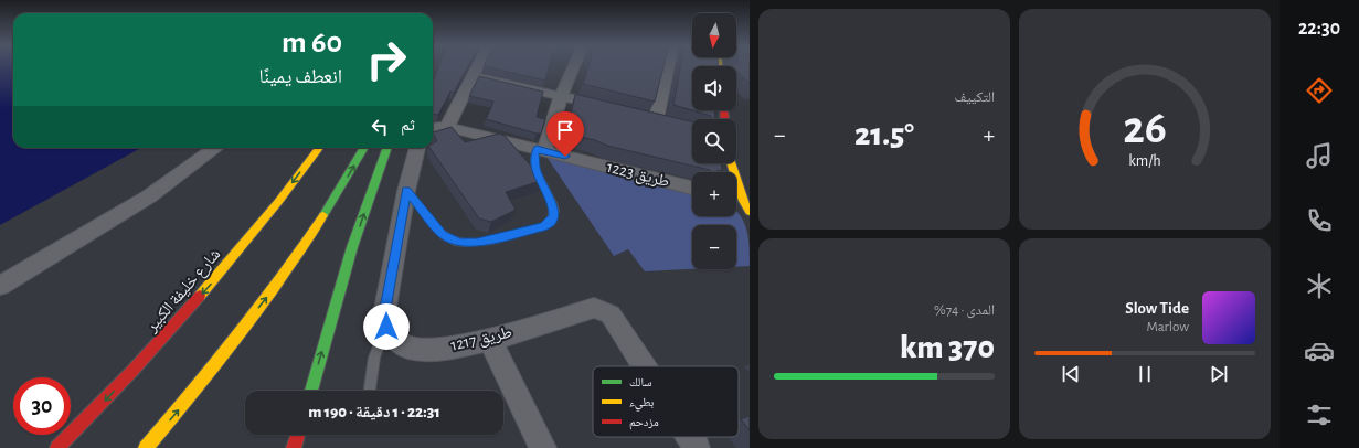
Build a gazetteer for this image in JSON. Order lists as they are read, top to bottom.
{
  "streets": {
    "main road": ["شارع خليفة الكبير"],
    "street": ["طريق 1223", "طريق 1217"]
  },
  "legend": ["سالك", "بطيء", "مزدحم"],
  "north": "bottom",
  "page": {
    "tabs": "22:30",
    "tile": [
      "التكييف",
      ["المدى · 74%", "370 km"]
    ],
    "map_buttons": ["+", "−"],
    "turn": ["60 m", "انعطف يمينًا"],
    "then": "ثم",
    "heat": ["−", "21.5°", "+"],
    "song": ["Slow Tide", "Marlow"],
    "limit": "30",
    "trip": "22:31 · 1 دقيقة · 190 m",
    "gauge": ["26", "km/h"]
  }
}
